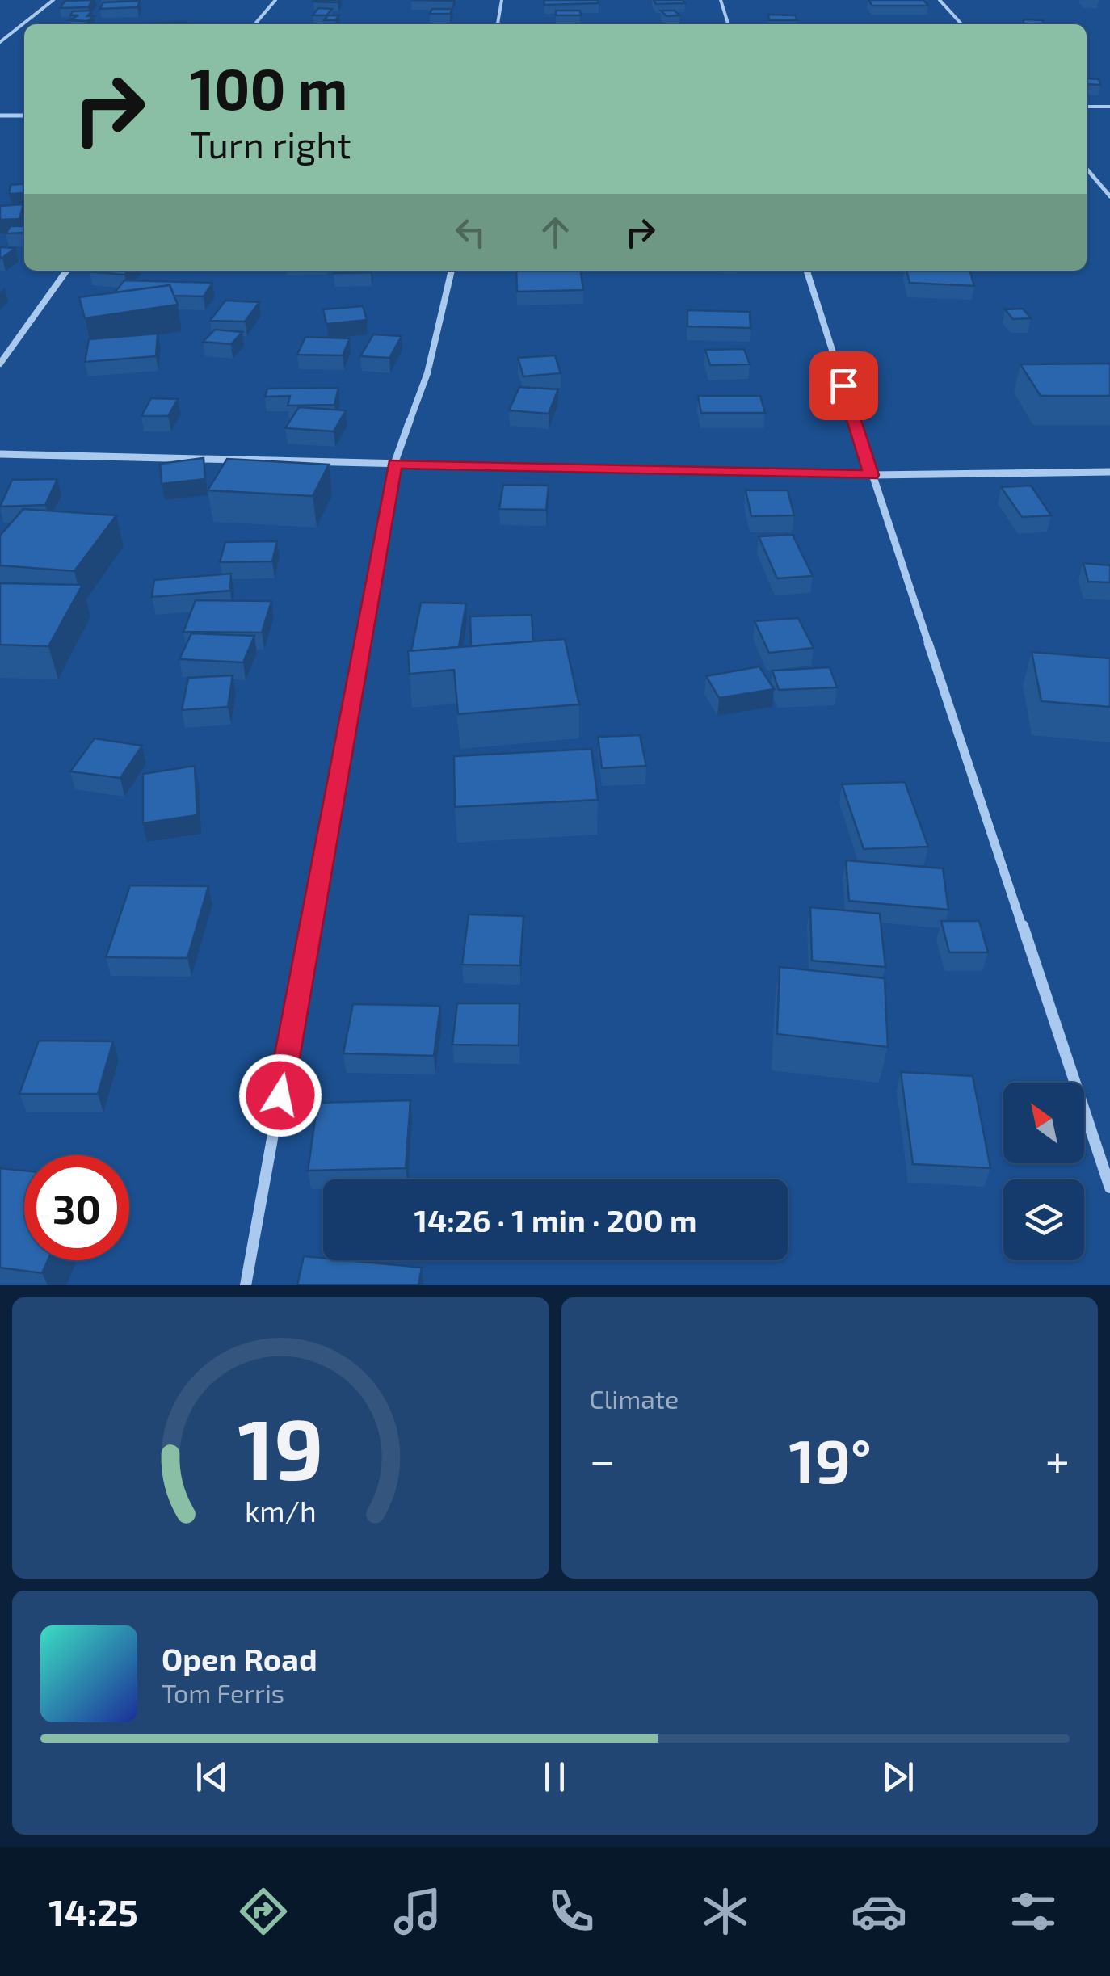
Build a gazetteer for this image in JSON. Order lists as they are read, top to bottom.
{
  "north": "top left",
  "page": {
    "turn": ["100 m", "Turn right"],
    "limit": "30",
    "trip": "14:26 · 1 min · 200 m",
    "tile": "Climate",
    "heat": ["−", "19°", "+"],
    "song": ["Open Road", "Tom Ferris"],
    "tabs": "14:25",
    "gauge": ["19", "km/h"]
  }
}
